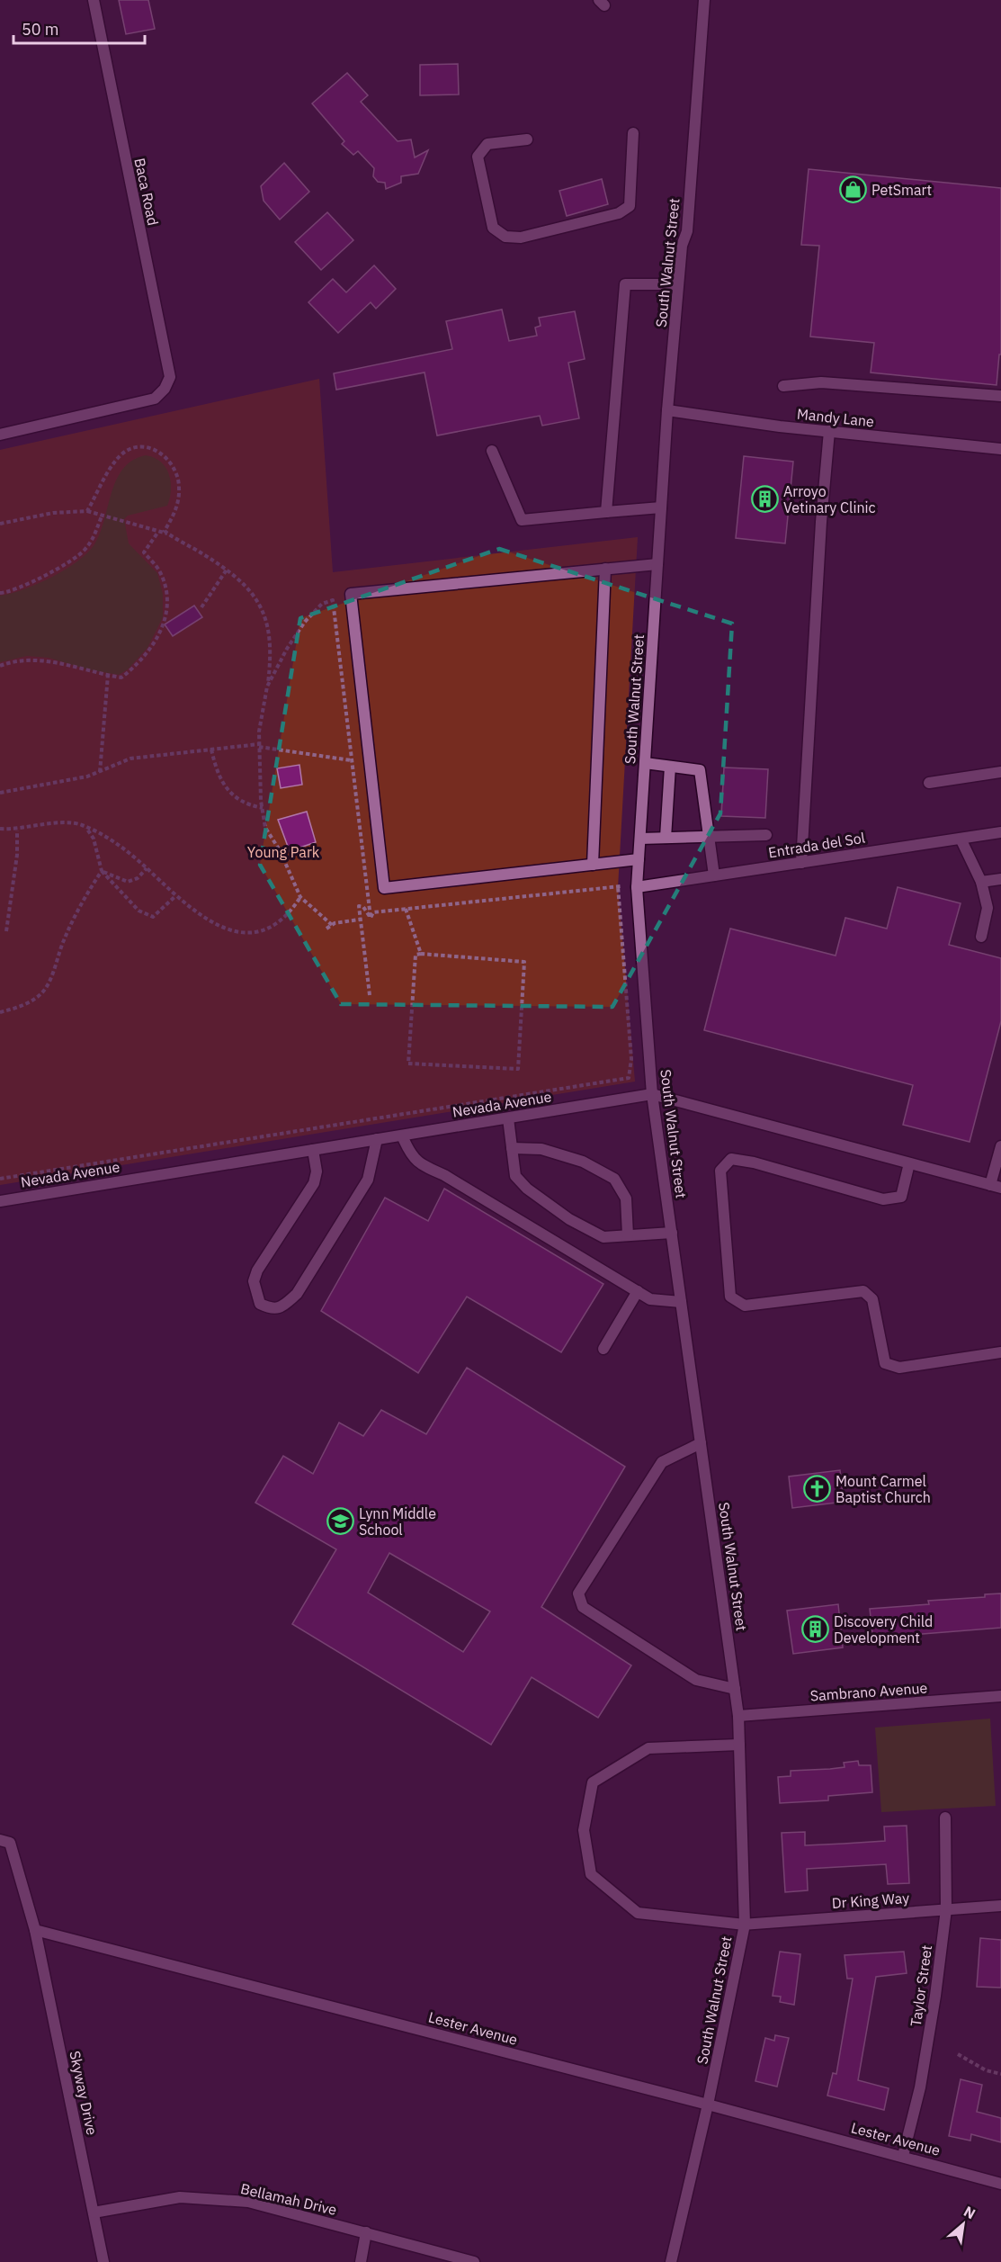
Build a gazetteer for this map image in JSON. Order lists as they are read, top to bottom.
{
  "streets": {
    "street": [
      "Baca Road",
      "South Walnut Street",
      "Mandy Lane",
      "Entrada del Sol",
      "Nevada Avenue",
      "Sambrano Avenue",
      "Dr King Way",
      "Taylor Street",
      "Lester Avenue",
      "Skyway Drive",
      "Bellamah Drive"
    ]
  },
  "crossings": [
    ["South Walnut Street", "Mandy Lane"],
    ["South Walnut Street", "Entrada del Sol"],
    ["South Walnut Street", "Nevada Avenue"],
    ["South Walnut Street", "Sambrano Avenue"],
    ["South Walnut Street", "Dr King Way"],
    ["South Walnut Street", "Lester Avenue"],
    ["Dr King Way", "Taylor Street"],
    ["Taylor Street", "Lester Avenue"],
    ["Lester Avenue", "Skyway Drive"],
    ["Skyway Drive", "Bellamah Drive"]
  ],
  "parks": ["Young Park"],
  "places": {
    "shop": ["PetSmart"],
    "building": ["Arroyo Vetinary Clinic", "Discovery Child Development"],
    "church": ["Mount Carmel Baptist Church"],
    "school or university": ["Lynn Middle School"]
  },
  "scale_bar": "50 m",
  "north": "top right"
}
